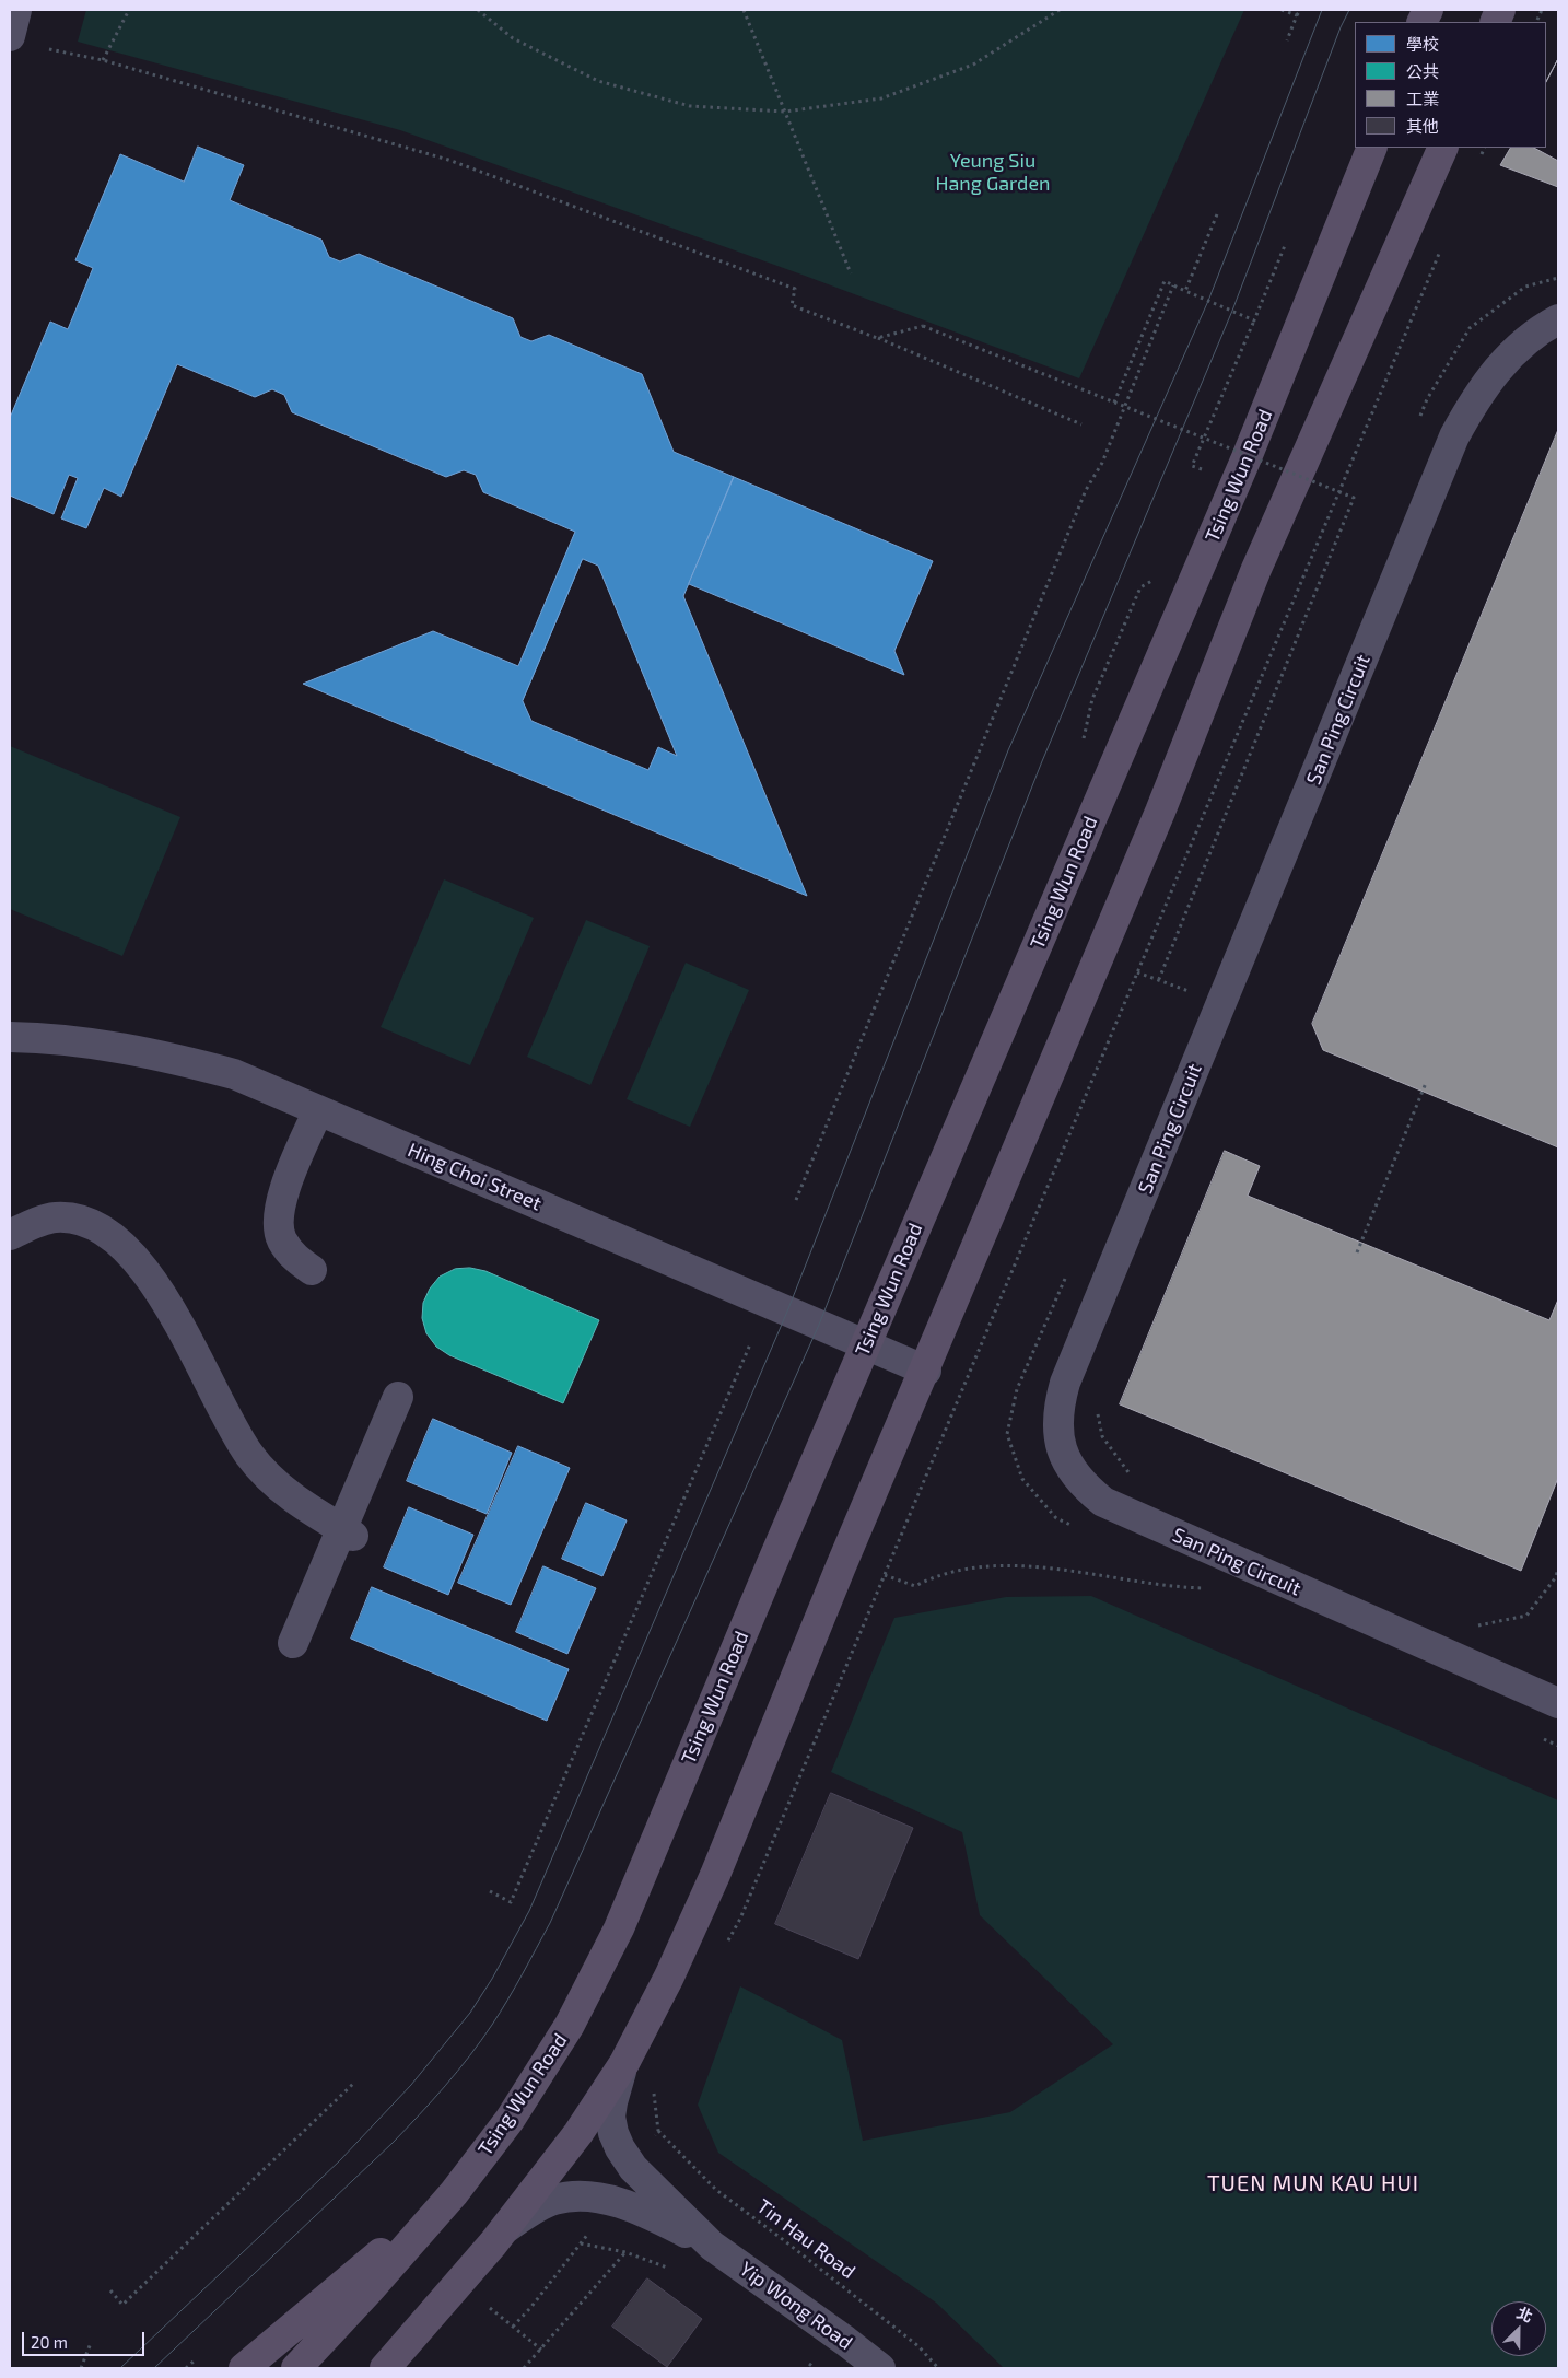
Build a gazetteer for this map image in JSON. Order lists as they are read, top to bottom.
{
  "streets": {
    "main road": ["Tsing Wun Road"],
    "street": ["San Ping Circuit", "Hing Choi Street", "Yip Wong Road"],
    "path": ["Tin Hau Road"]
  },
  "crossings": [
    ["Tsing Wun Road", "Hing Choi Street"]
  ],
  "districts": ["TUEN MUN KAU HUI"],
  "parks": ["Yeung Siu Hang Garden"],
  "legend": [
    "學校",
    "公共",
    "工業",
    "其他"
  ],
  "scale_bar": "20 m",
  "north": "top right"
}
